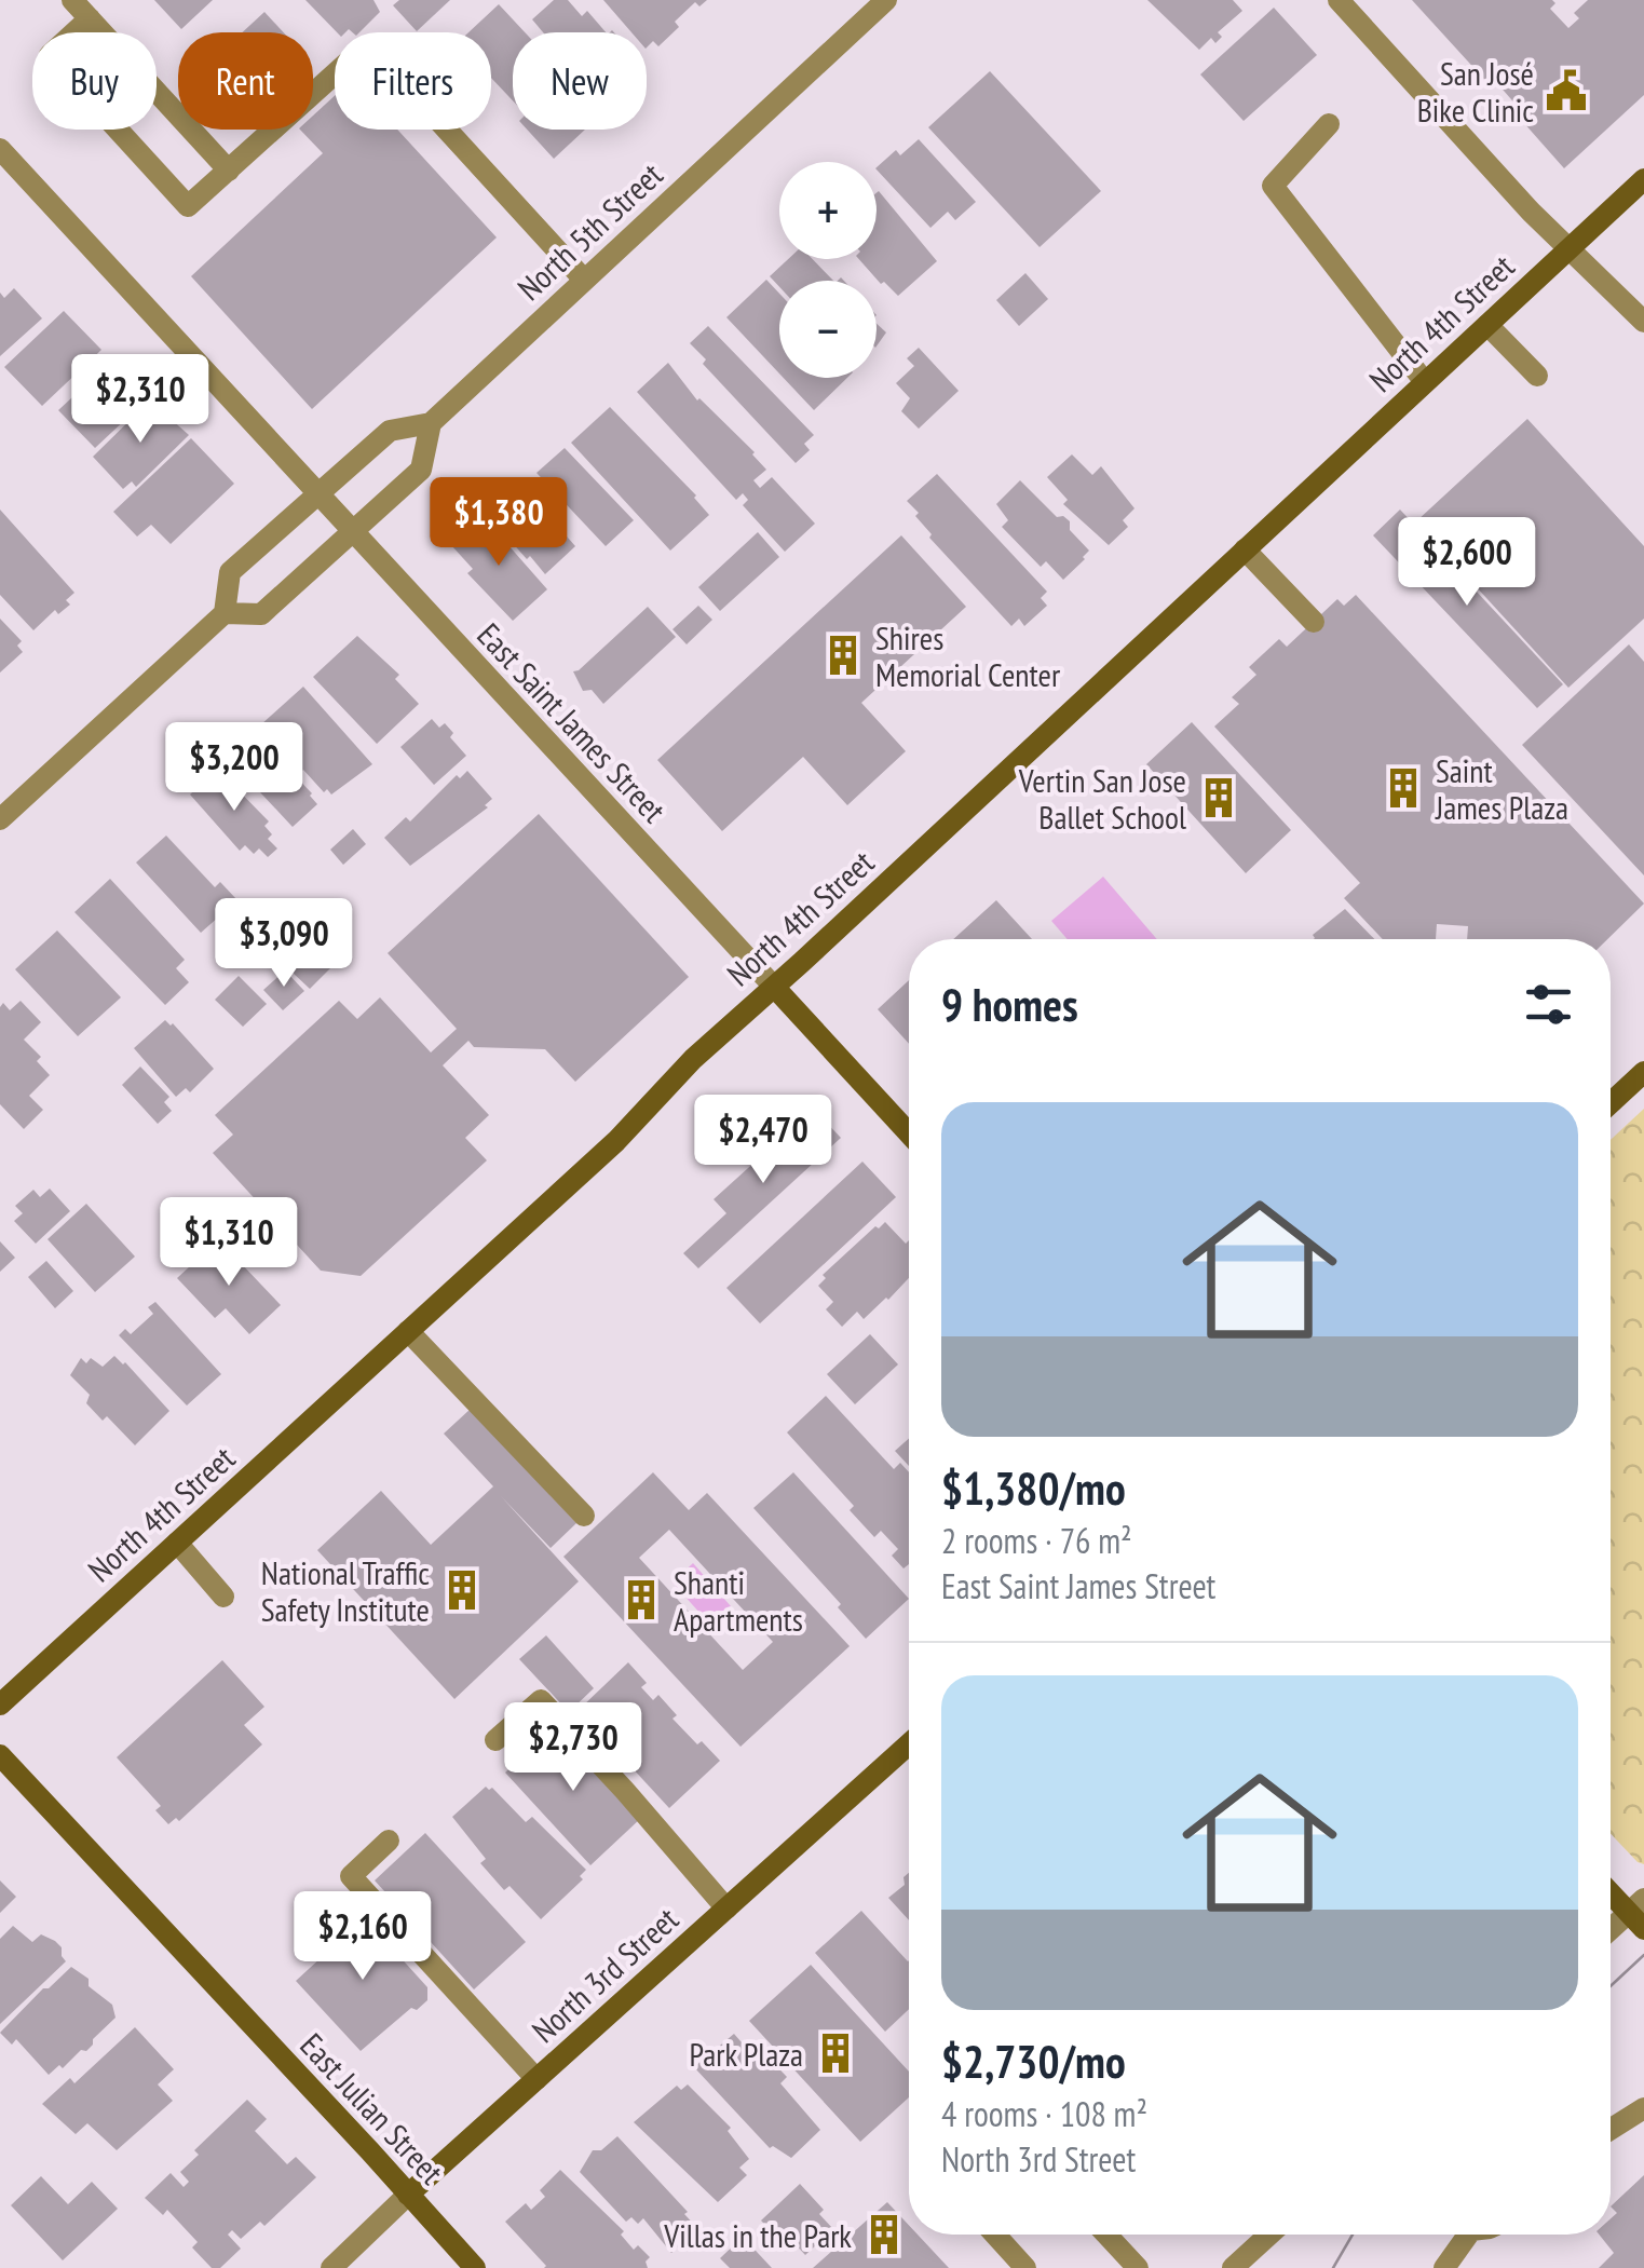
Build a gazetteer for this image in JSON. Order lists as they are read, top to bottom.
{
  "streets": {
    "main road": [
      "North 4th Street",
      "East Saint James Street",
      "North 3rd Street",
      "East Julian Street"
    ],
    "street": ["North 5th Street"]
  },
  "crossings": [
    ["North 5th Street", "East Saint James Street"],
    ["North 4th Street", "East Saint James Street"],
    ["North 3rd Street", "East Julian Street"]
  ],
  "places": {
    "public building": ["San José Bike Clinic"],
    "building": [
      "Shires Memorial Center",
      "Saint James Plaza",
      "Vertin San Jose Ballet School",
      "National Traffic Safety Institute",
      "Shanti Apartments",
      "Park Plaza",
      "Villas in the Park"
    ]
  },
  "page": {
    "chip": [
      "Buy",
      "Rent",
      "Filters",
      "New"
    ],
    "map_buttons": ["+", "−"],
    "price": [
      "$2,310",
      "$1,380",
      "$2,600",
      "$3,200",
      "$3,090",
      "$2,470",
      "$1,310",
      "$2,730",
      "$2,160"
    ],
    "heading": "9 homes",
    "list": [
      {
        "name": "$1,380/mo",
        "note": "2 rooms · 76 m² · East Saint James Street"
      },
      {
        "name": "$2,730/mo",
        "note": "4 rooms · 108 m² · North 3rd Street"
      }
    ]
  }
}
